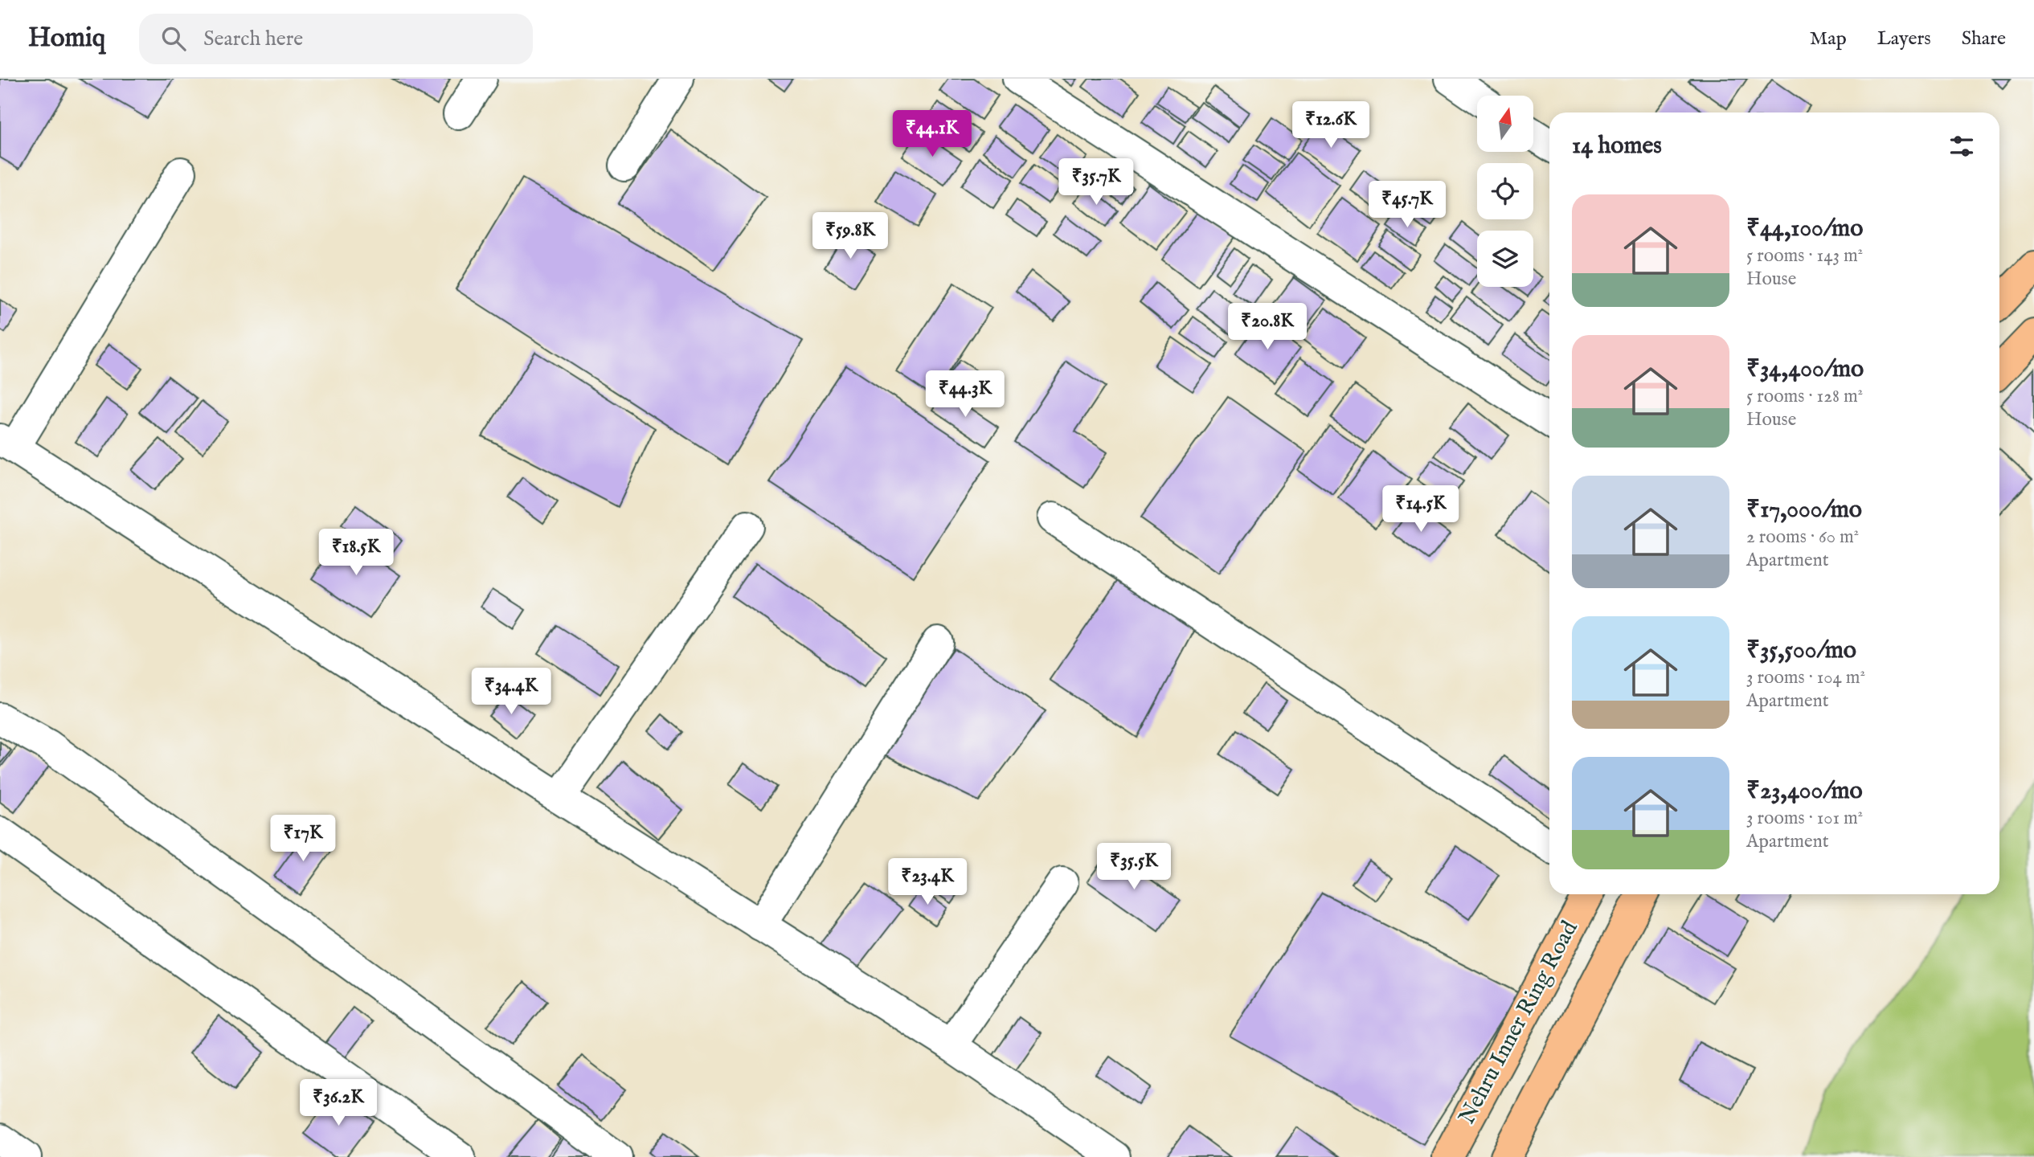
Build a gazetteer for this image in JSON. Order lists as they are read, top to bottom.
{
  "streets": {
    "main road": ["Nehru Inner Ring Road"]
  },
  "north": "top",
  "page": {
    "header": "Homiq",
    "search": "Search here",
    "nav": ["Map", "Layers", "Share"],
    "price": [
      "₹12.6K",
      "₹44.1K",
      "₹35.7K",
      "₹45.7K",
      "₹59.8K",
      "₹20.8K",
      "₹44.3K",
      "₹14.5K",
      "₹18.5K",
      "₹34.4K",
      "₹17K",
      "₹35.5K",
      "₹23.4K",
      "₹36.2K"
    ],
    "heading": "14 homes",
    "list": [
      {
        "name": "₹44,100/mo",
        "note": "5 rooms · 143 m² · House"
      },
      {
        "name": "₹34,400/mo",
        "note": "5 rooms · 128 m² · House"
      },
      {
        "name": "₹17,000/mo",
        "note": "2 rooms · 60 m² · Apartment"
      },
      {
        "name": "₹35,500/mo",
        "note": "3 rooms · 104 m² · Apartment"
      },
      {
        "name": "₹23,400/mo",
        "note": "3 rooms · 101 m² · Apartment"
      }
    ]
  }
}
